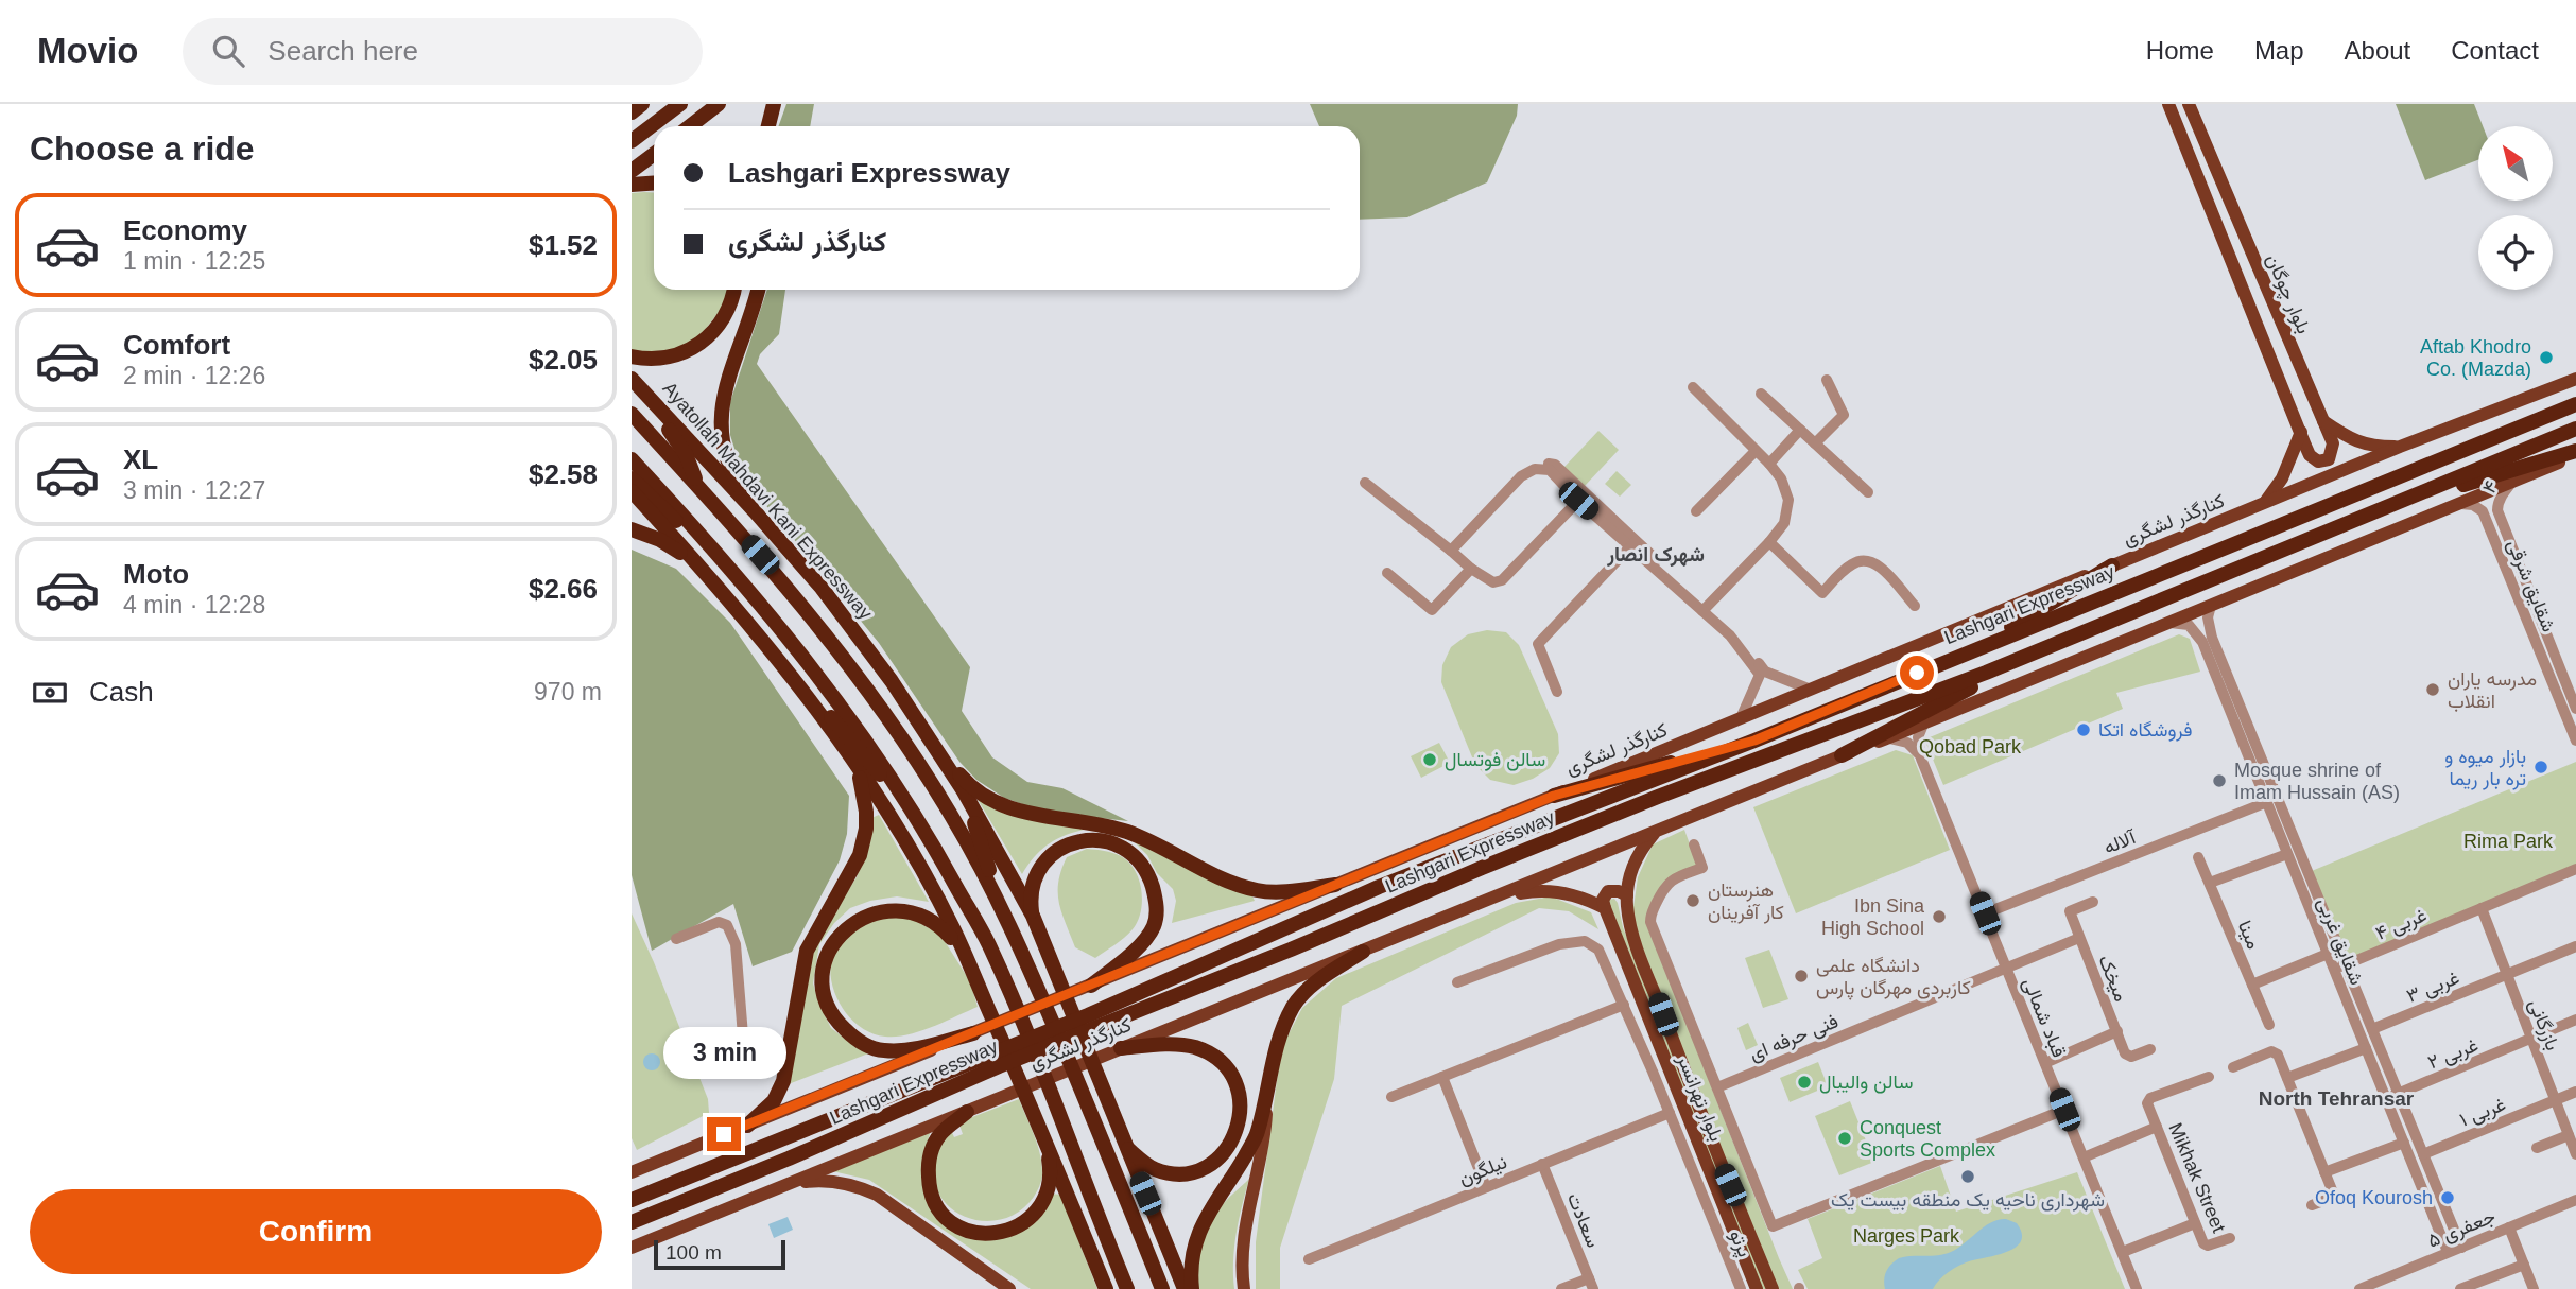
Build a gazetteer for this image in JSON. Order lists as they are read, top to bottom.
{
  "streets": {
    "highway": ["Ayatollah Mahdavi Kani Expressway", "Lashgari Expressway"],
    "main road": ["بلوار چوگان", "کنارگذر لشگری", "بلوار تهرانسر"],
    "street": [
      "۴",
      "شقایق شرقی",
      "آلاله",
      "۴ غربی",
      "مینا",
      "شقایق غربی",
      "میخک",
      "۳ غربی",
      "قباد شمالی",
      "بازرگانی",
      "فنی حرفه ای",
      "۲ غربی",
      "۱ غربی",
      "نیلگون",
      "Mikhak Street",
      "سعادت",
      "جعفری ۵",
      "پرتو"
    ]
  },
  "crossings": [
    ["۴", "کنارگذر لشگری"],
    ["۴", "شقایق شرقی"],
    ["کنارگذر لشگری", "شقایق شرقی"],
    ["کنارگذر لشگری", "بلوار تهرانسر"],
    ["آلاله", "شقایق غربی"],
    ["آلاله", "قباد شمالی"],
    ["۴ غربی", "شقایق غربی"],
    ["۴ غربی", "بازرگانی"],
    ["شقایق غربی", "۳ غربی"],
    ["شقایق غربی", "۲ غربی"],
    ["شقایق غربی", "۱ غربی"],
    ["شقایق غربی", "جعفری ۵"],
    ["میخک", "فنی حرفه ای"],
    ["۳ غربی", "بازرگانی"],
    ["قباد شمالی", "فنی حرفه ای"],
    ["بازرگانی", "۲ غربی"],
    ["بازرگانی", "۱ غربی"],
    ["نیلگون", "سعادت"],
    ["نیلگون", "پرتو"]
  ],
  "districts": ["شهرک انصار", "North Tehransar"],
  "parks": ["Qobad Park", "Rima Park", "Narges Park"],
  "places": [
    "Aftab Khodro Co. (Mazda)",
    "مدرسه یاران انقلاب",
    "فروشگاه اتکا",
    "سالن فوتسال",
    "بازار میوه و تره بار ریما",
    "Mosque shrine of Imam Hussain (AS)",
    "هنرستان کار آفرینان",
    "Ibn Sina High School",
    "دانشگاه علمی کاربردی مهرگان پارس",
    "سالن والیبال",
    "Conquest Sports Complex",
    "شهرداری ناحیه یک منطقه بیست یک",
    "Ofoq Kourosh"
  ],
  "scale_bar": "100 m",
  "north": "top left",
  "page": {
    "header": "Movio",
    "search": "Search here",
    "nav": [
      "Home",
      "Map",
      "About",
      "Contact"
    ],
    "heading": "Choose a ride",
    "banner": ["Lashgari Expressway", "کنارگذر لشگری"],
    "list": [
      {
        "name": "Economy",
        "note": "1 min · 12:25",
        "value": "$1.52"
      },
      {
        "name": "Comfort",
        "note": "2 min · 12:26",
        "value": "$2.05"
      },
      {
        "name": "XL",
        "note": "3 min · 12:27",
        "value": "$2.58"
      },
      {
        "name": "Moto",
        "note": "4 min · 12:28",
        "value": "$2.66"
      }
    ],
    "pay": ["Cash", "970 m"],
    "bubble": "3 min",
    "buttons": "Confirm",
    "scale": "100 m"
  }
}
